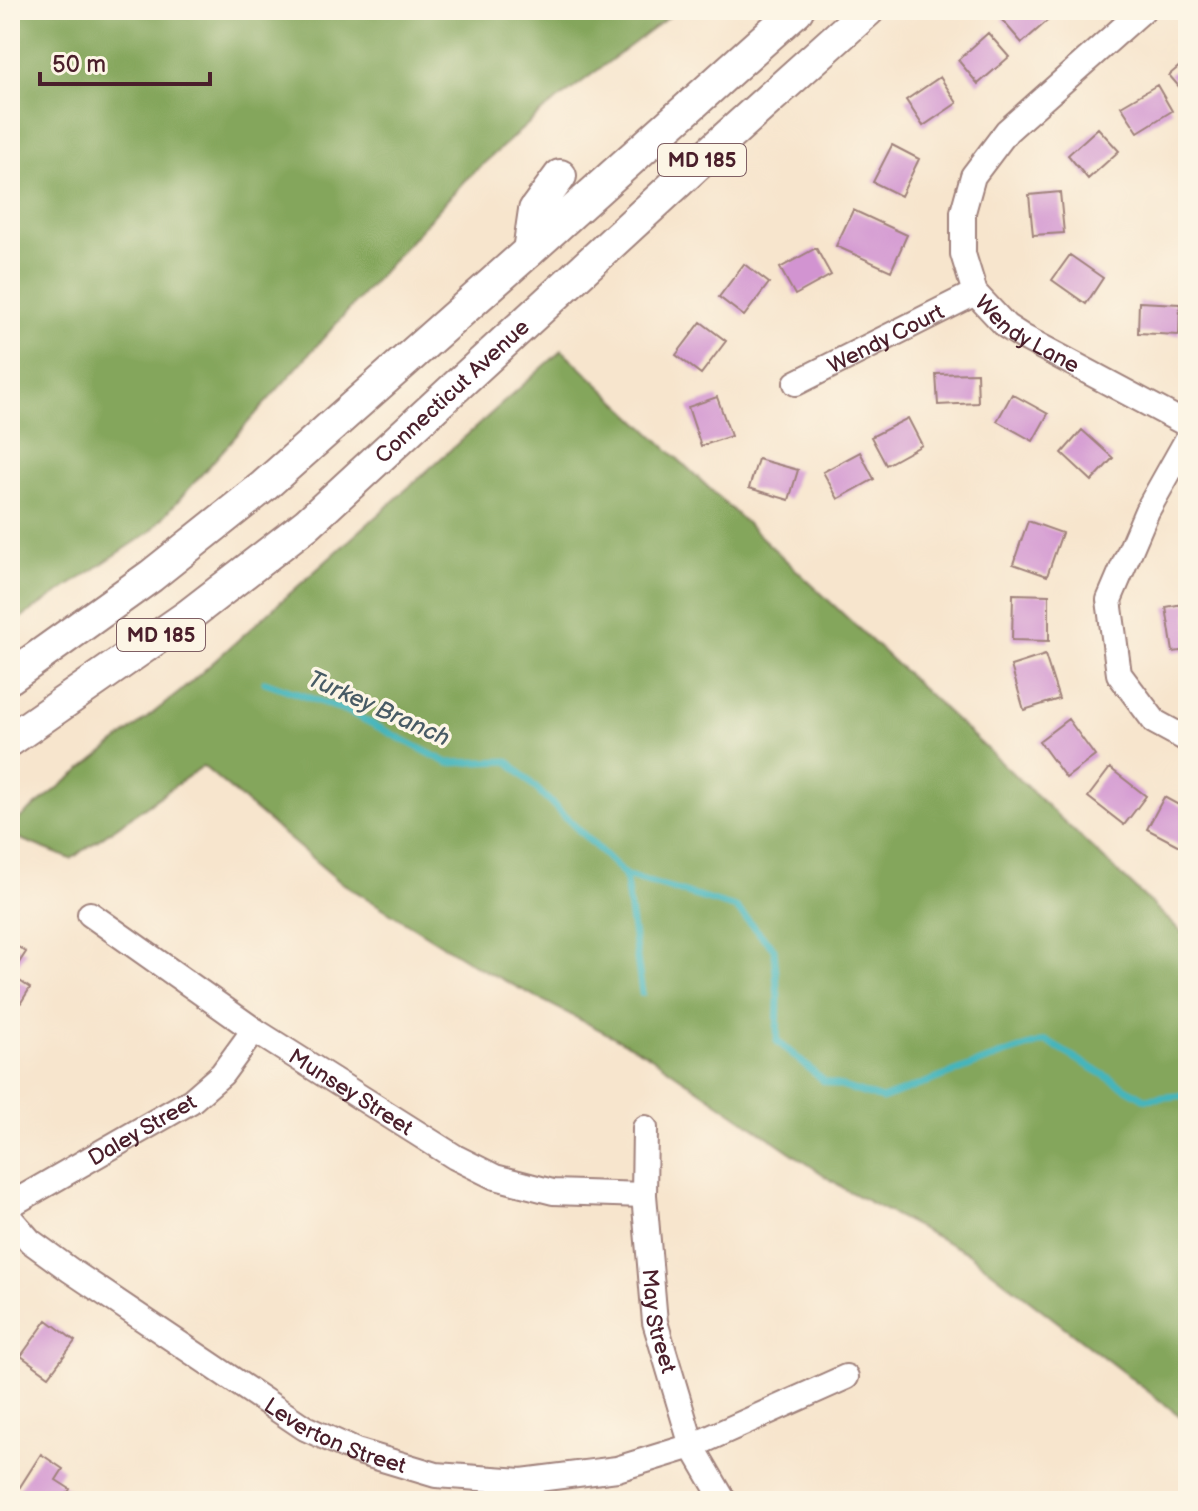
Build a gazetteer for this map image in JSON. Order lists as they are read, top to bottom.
{
  "streets": {
    "main road": ["MD 185", "Connecticut Avenue"],
    "street": [
      "Wendy Lane",
      "Wendy Court",
      "Munsey Street",
      "Daley Street",
      "May Street",
      "Leverton Street"
    ]
  },
  "crossings": [
    ["Wendy Lane", "Wendy Court"],
    ["Munsey Street", "Daley Street"],
    ["Munsey Street", "May Street"],
    ["May Street", "Leverton Street"]
  ],
  "water": ["Turkey Branch"],
  "scale_bar": "50 m"
}
